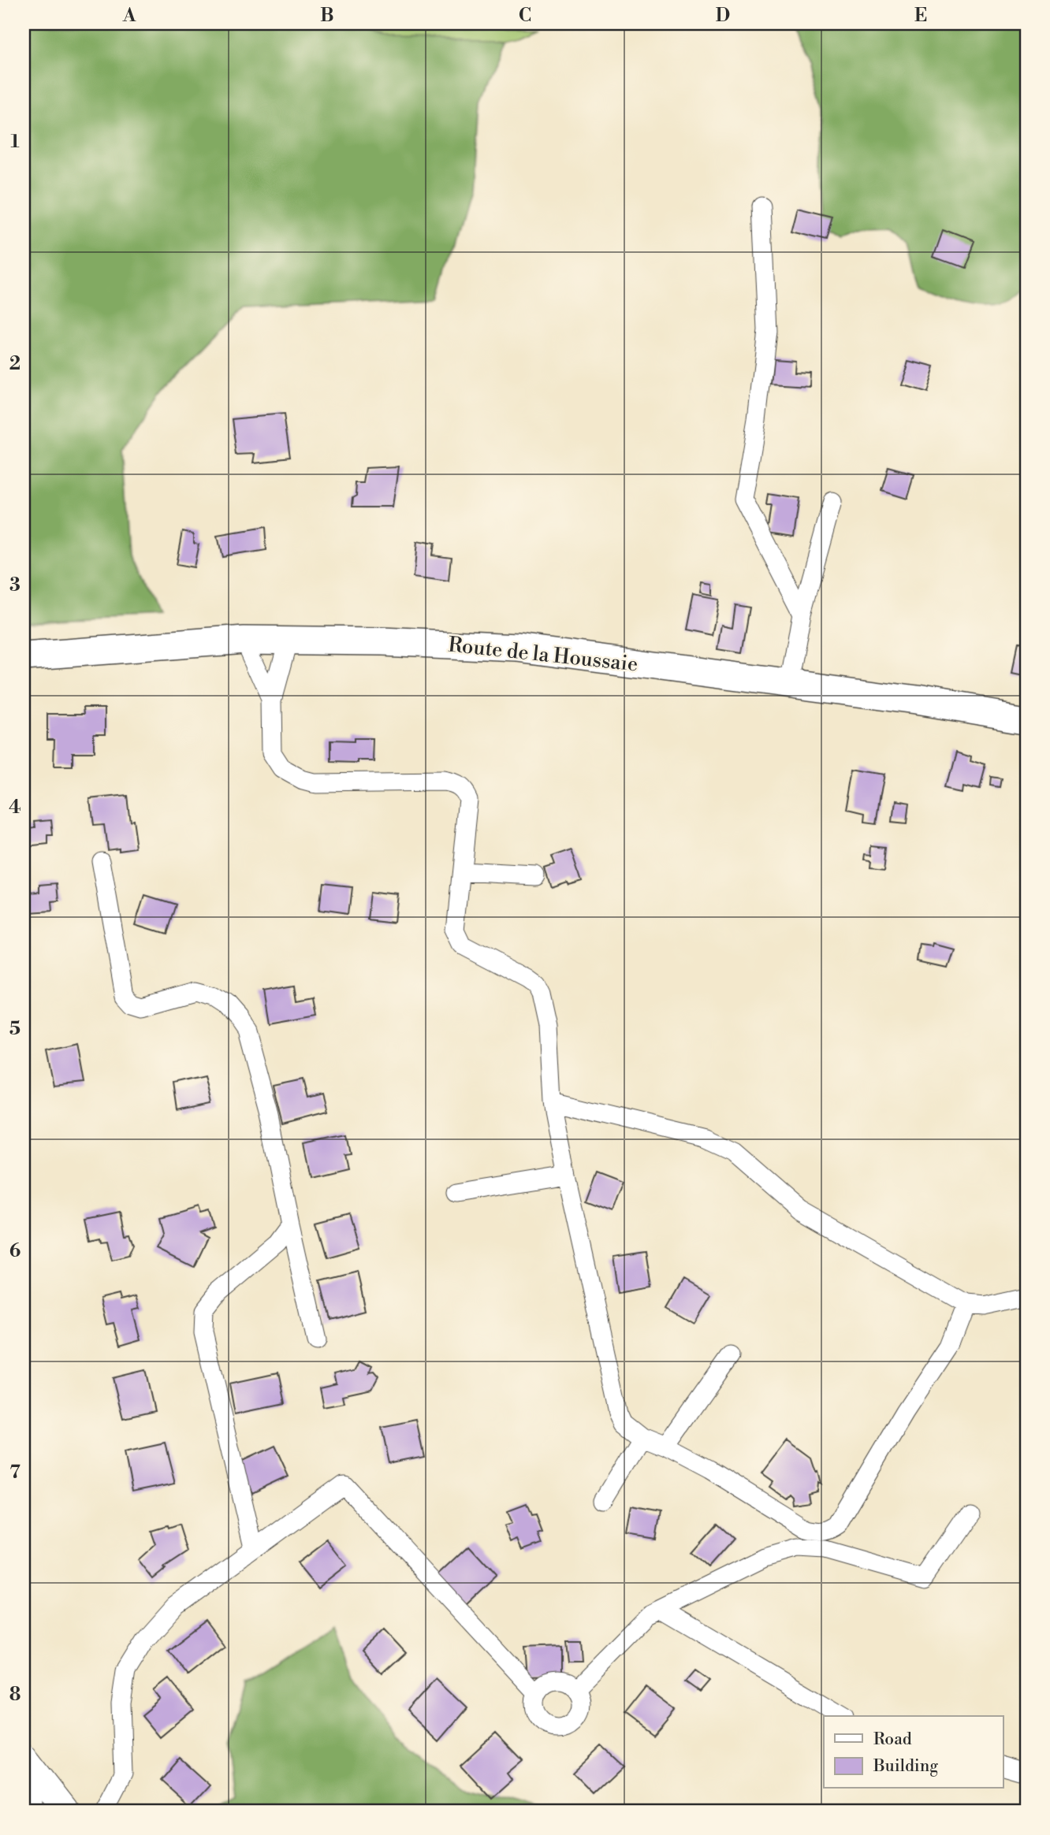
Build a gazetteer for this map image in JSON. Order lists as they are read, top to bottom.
{
  "streets": {
    "main road": ["Route de la Houssaie"]
  },
  "legend": ["Road", "Building"],
  "grid": {
    "columns": [
      "A",
      "B",
      "C",
      "D",
      "E"
    ],
    "rows": [
      "1",
      "2",
      "3",
      "4",
      "5",
      "6",
      "7",
      "8"
    ]
  }
}
